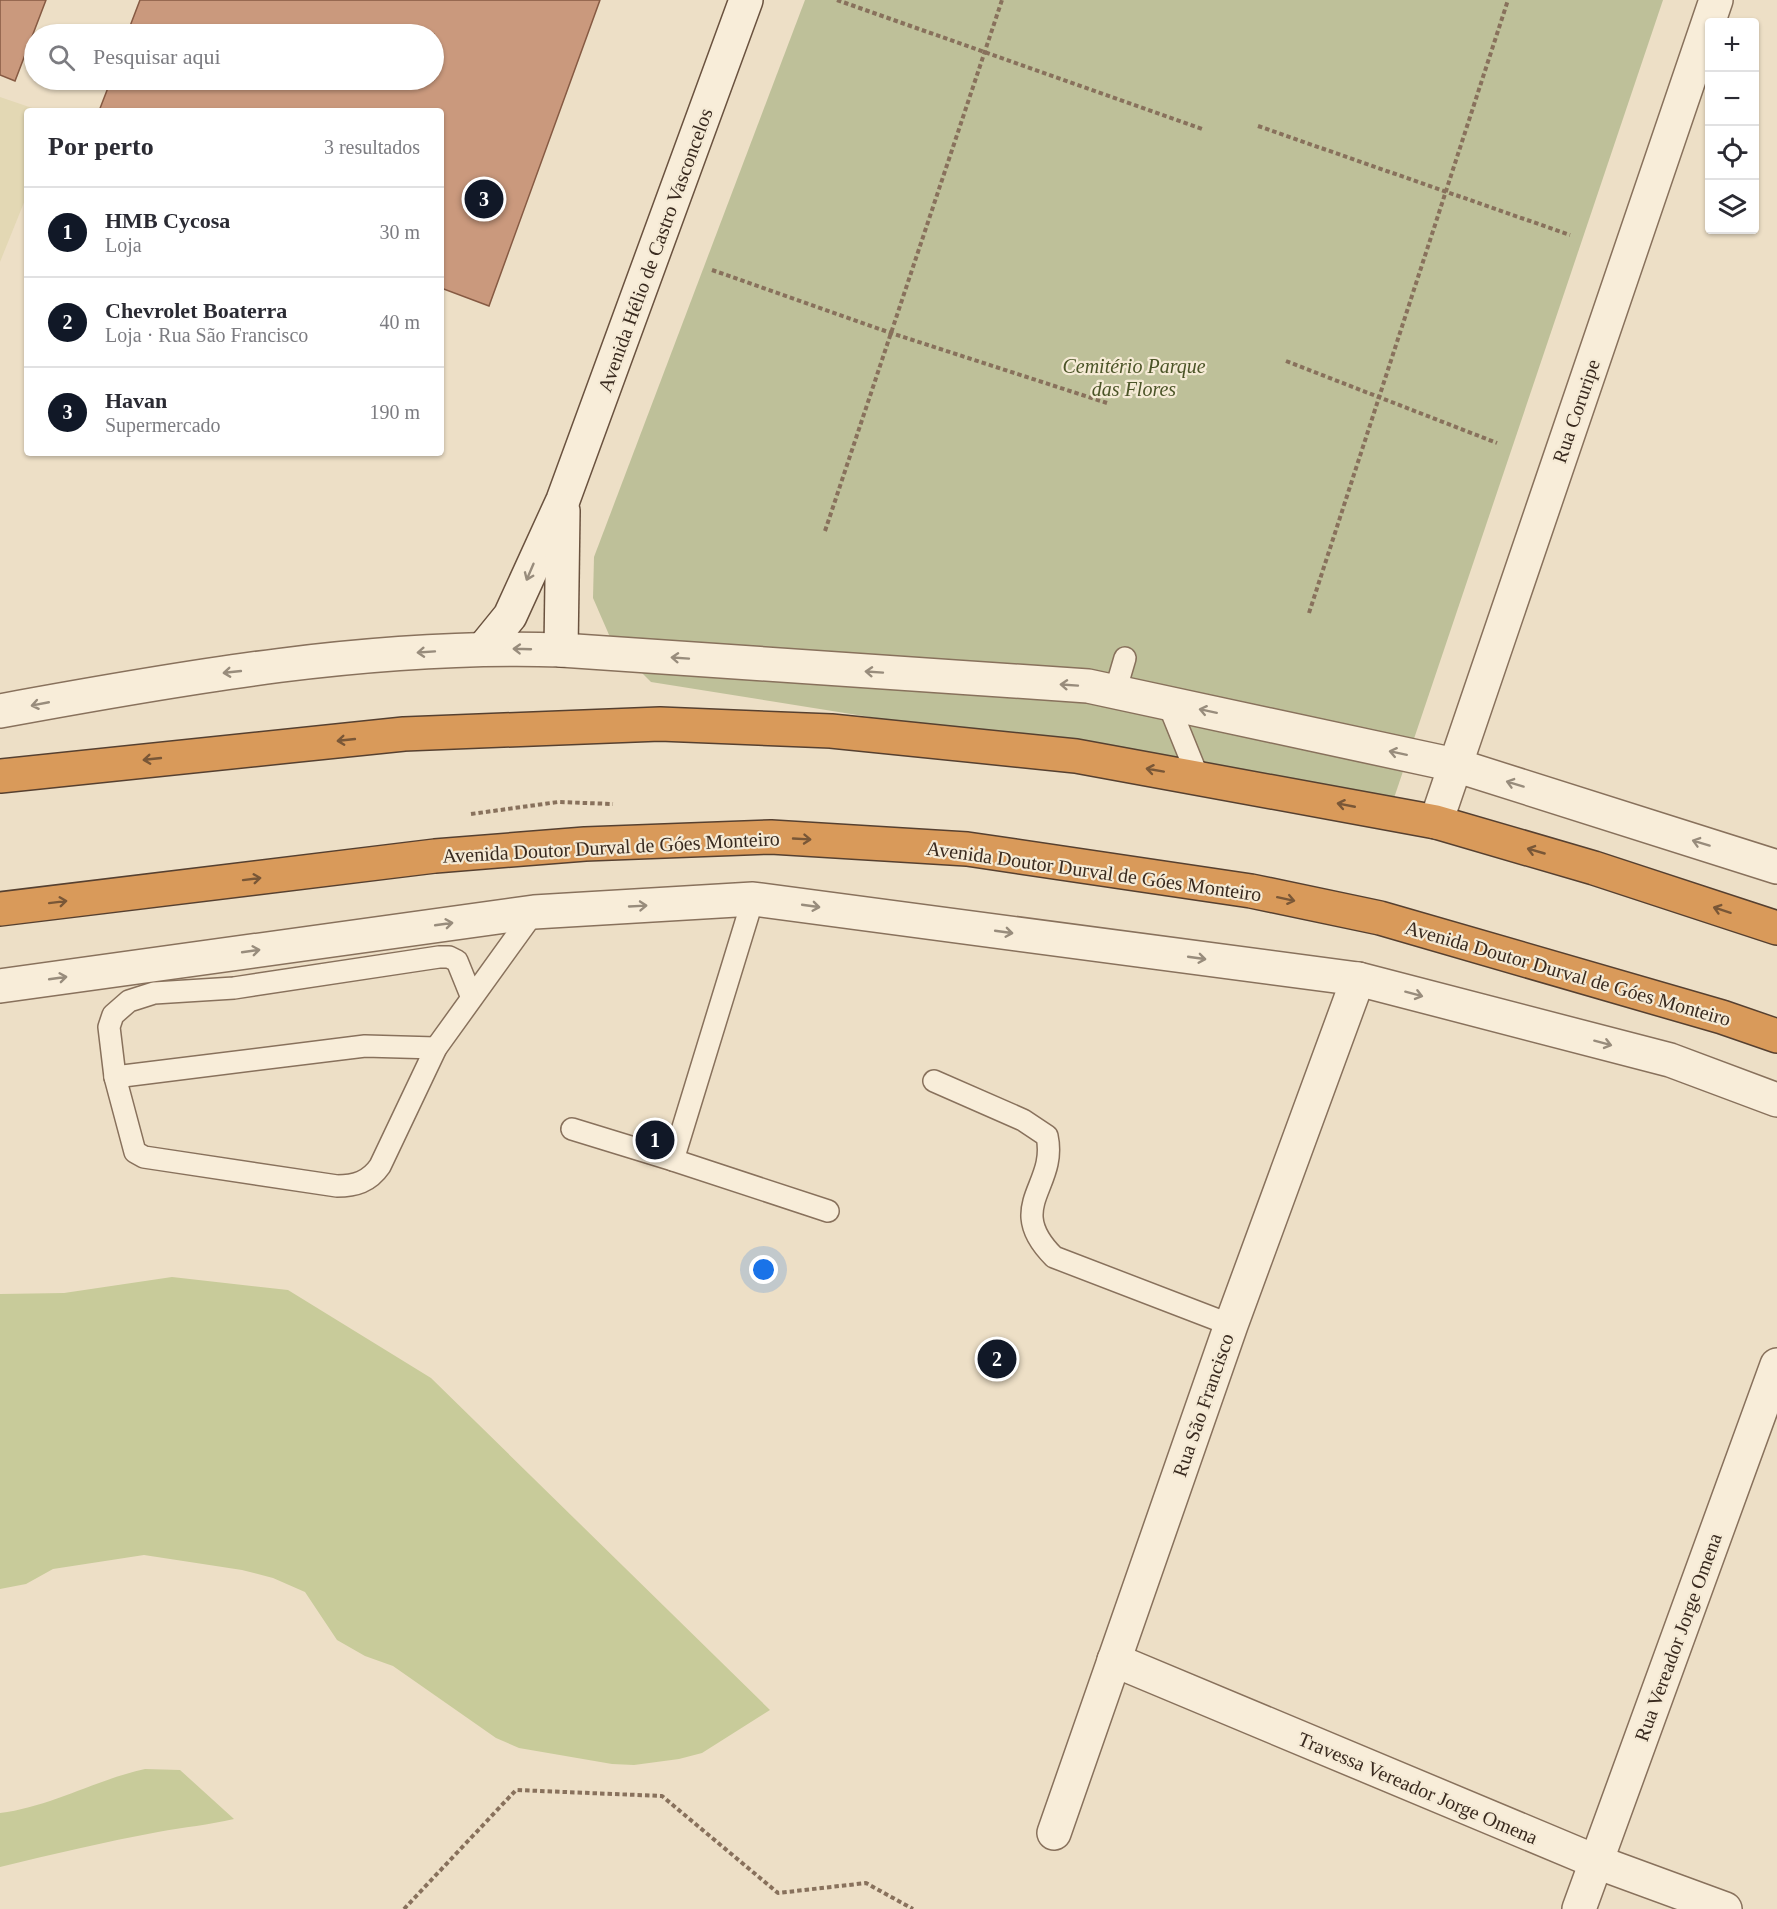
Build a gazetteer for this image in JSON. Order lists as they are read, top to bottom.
{
  "streets": {
    "highway": ["Avenida Doutor Durval de Góes Monteiro"],
    "street": [
      "Avenida Hélio de Castro Vasconcelos",
      "Rua Coruripe",
      "Rua São Francisco",
      "Rua Vereador Jorge Omena",
      "Travessa Vereador Jorge Omena"
    ]
  },
  "crossings": [
    ["Rua São Francisco", "Travessa Vereador Jorge Omena"],
    ["Rua Vereador Jorge Omena", "Travessa Vereador Jorge Omena"]
  ],
  "parks": ["Cemitério Parque das Flores"],
  "page": {
    "map_buttons": ["+", "−"],
    "search": "Pesquisar aqui",
    "heading": ["Por perto", "3 resultados"],
    "pins": ["3", "1", "2"],
    "list": [
      {
        "mark": "1",
        "name": "HMB Cycosa",
        "note": "Loja",
        "value": "30 m"
      },
      {
        "mark": "2",
        "name": "Chevrolet Boaterra",
        "note": "Loja · Rua São Francisco",
        "value": "40 m"
      },
      {
        "mark": "3",
        "name": "Havan",
        "note": "Supermercado",
        "value": "190 m"
      }
    ]
  }
}
